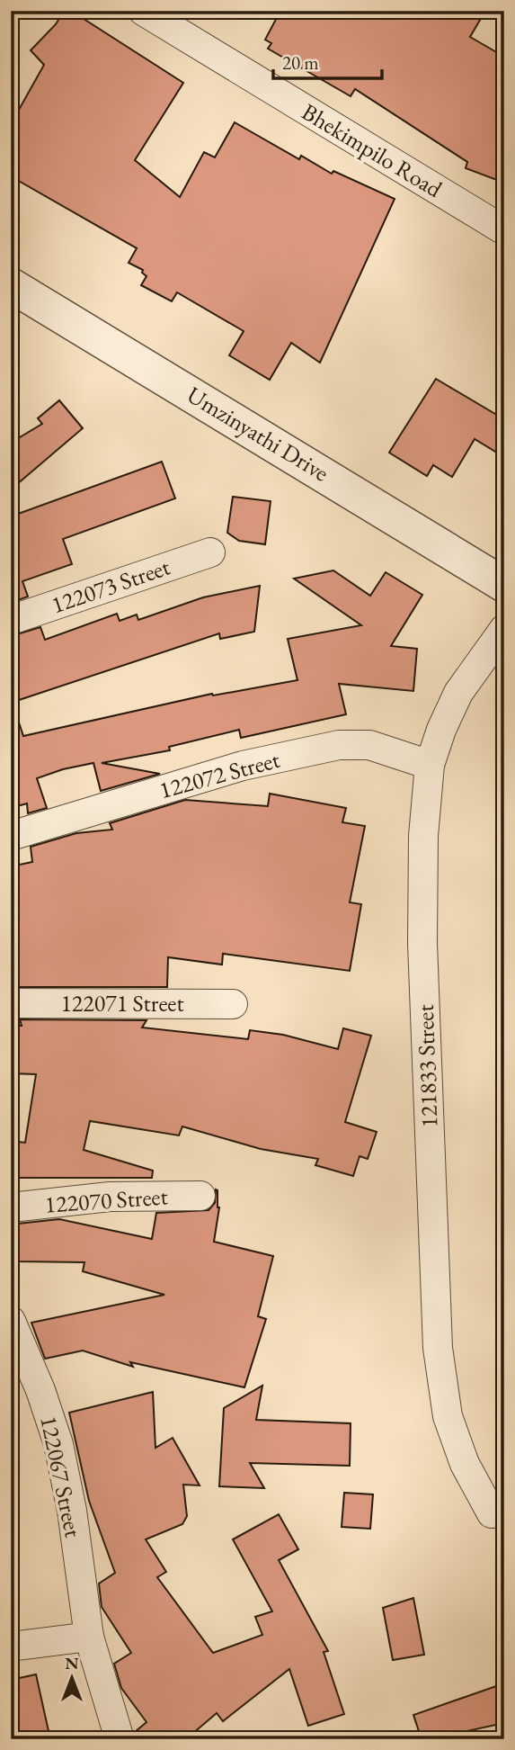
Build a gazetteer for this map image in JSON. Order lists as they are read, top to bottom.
{
  "streets": {
    "street": [
      "Bhekimpilo Road",
      "Umzinyathi Drive",
      "122073 Street",
      "122072 Street",
      "122071 Street",
      "121833 Street",
      "122070 Street",
      "122067 Street"
    ]
  },
  "crossings": [
    ["122072 Street", "121833 Street"]
  ],
  "scale_bar": "20 m",
  "north": "top"
}
